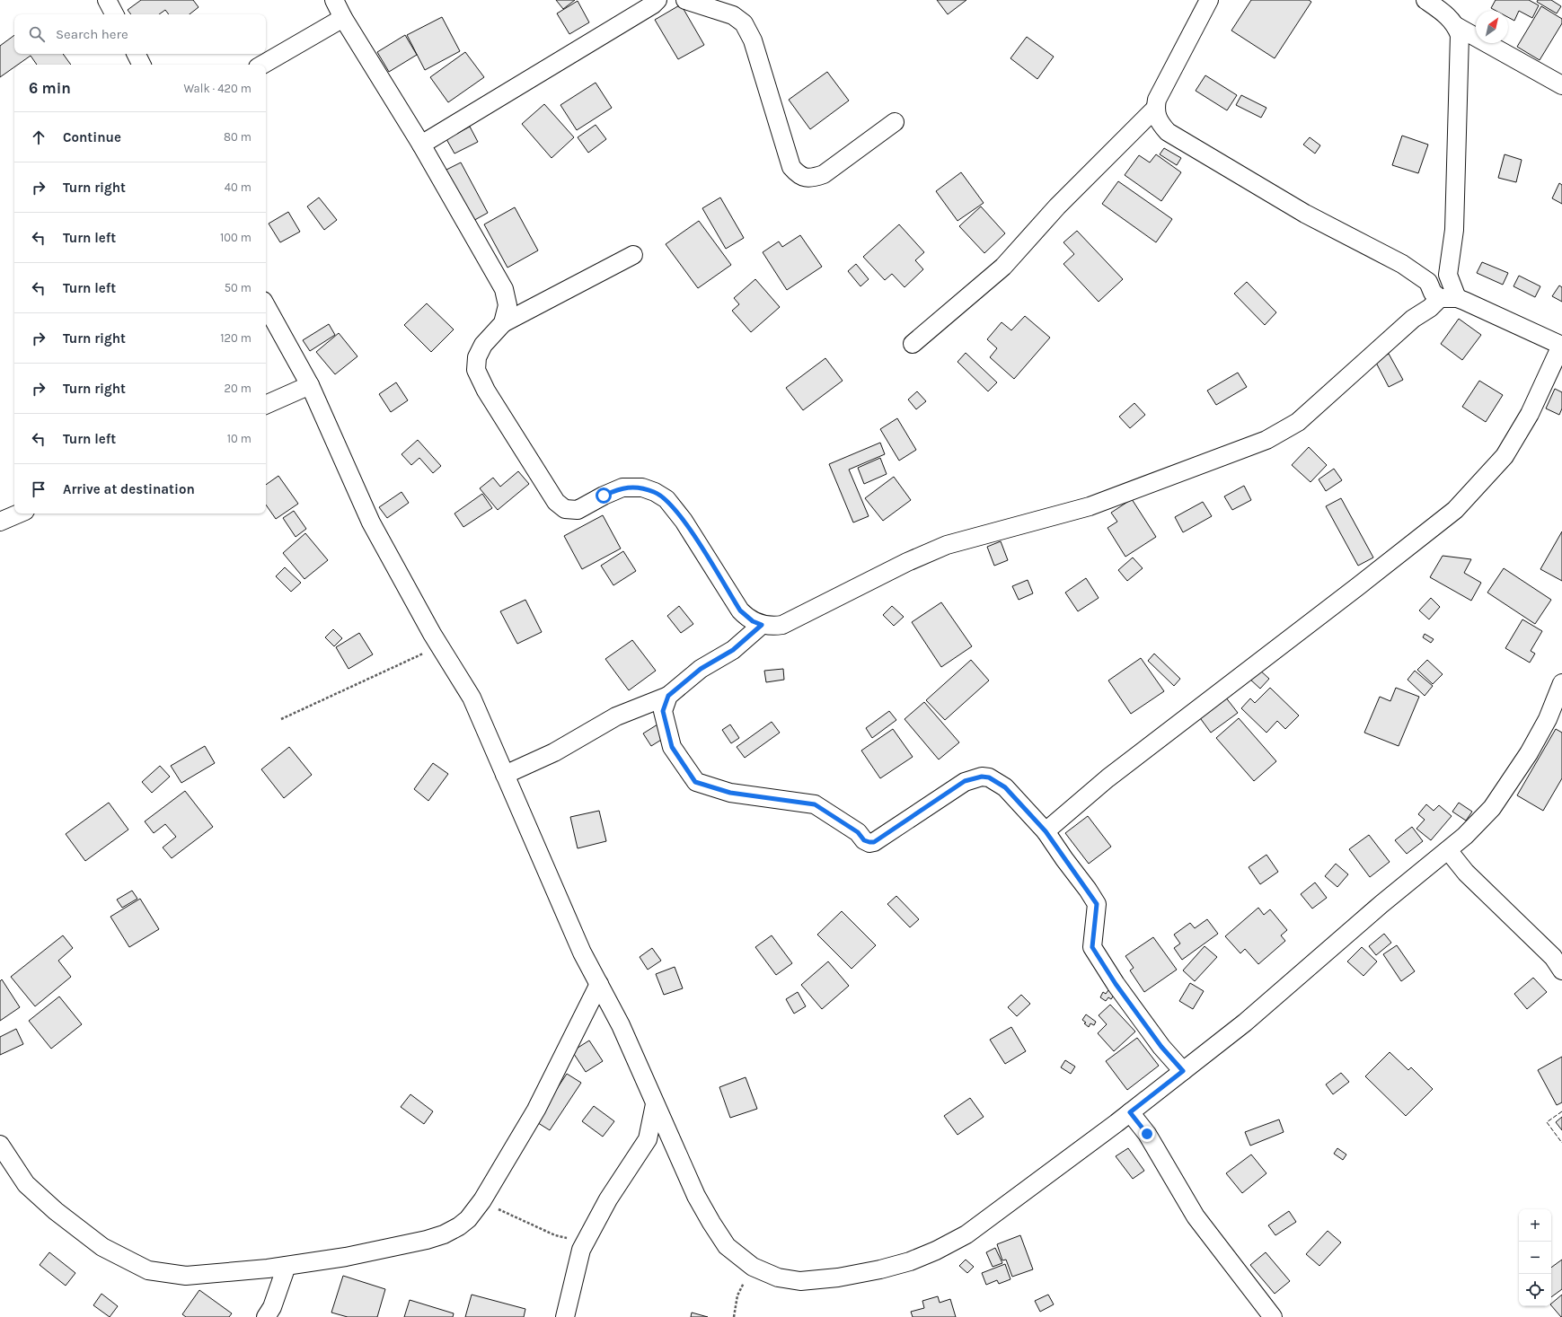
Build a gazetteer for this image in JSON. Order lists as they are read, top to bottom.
{
  "north": "top right",
  "page": {
    "search": "Search here",
    "heading": ["6 min", "Walk · 420 m"],
    "list": [
      ["Continue", "80 m"],
      ["Turn right", "40 m"],
      ["Turn left", "100 m"],
      ["Turn left", "50 m"],
      ["Turn right", "120 m"],
      ["Turn right", "20 m"],
      ["Turn left", "10 m"],
      "Arrive at destination"
    ],
    "map_buttons": ["+", "−"]
  }
}
